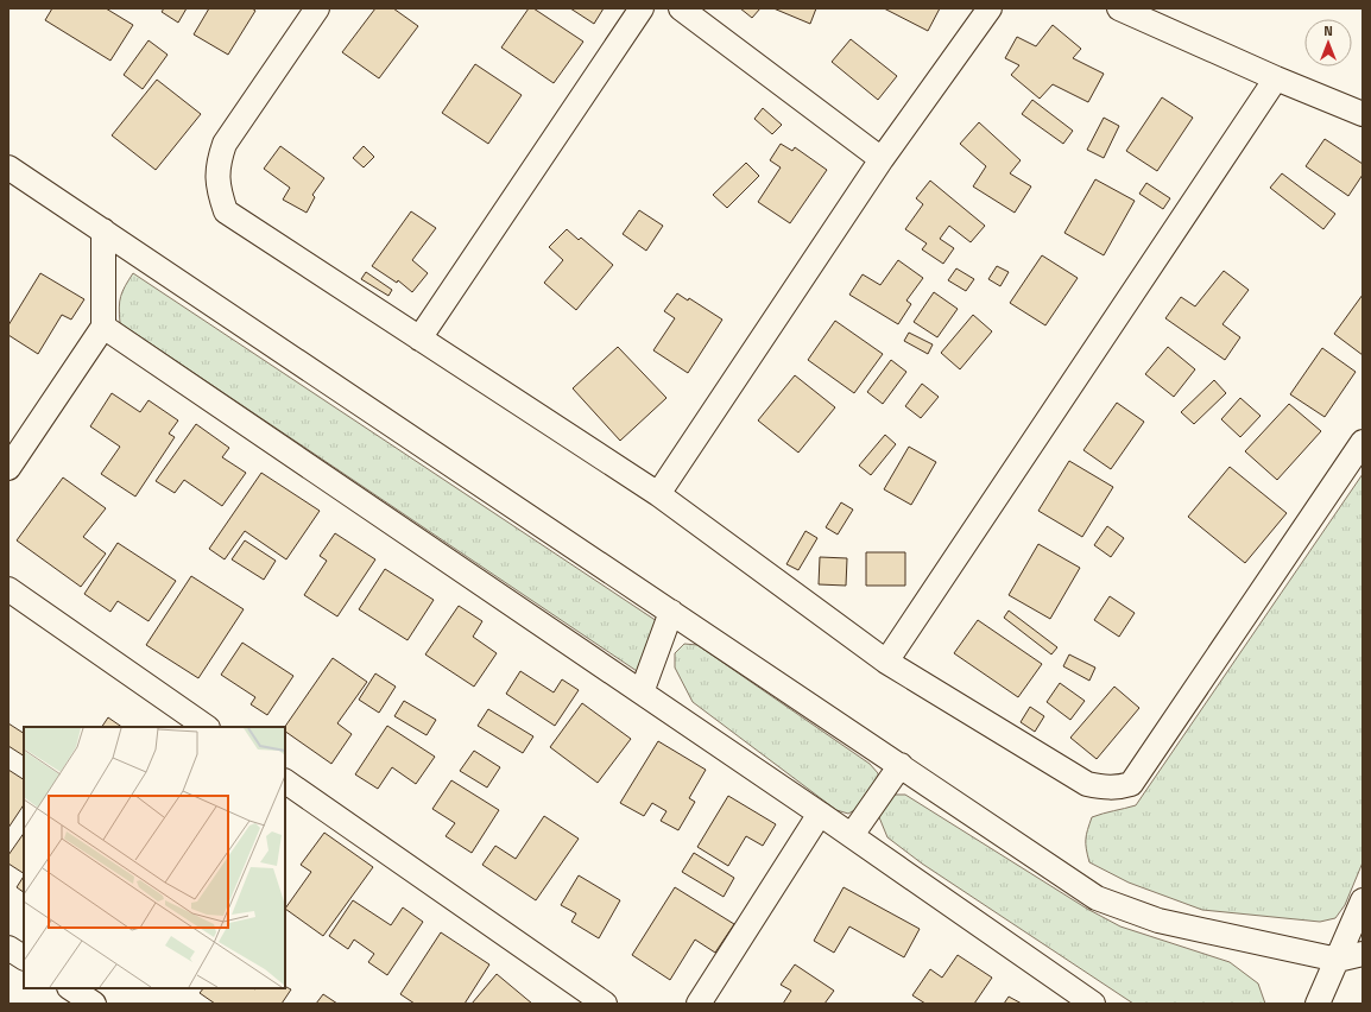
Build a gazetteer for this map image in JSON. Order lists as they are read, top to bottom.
{
  "north": "top"
}
